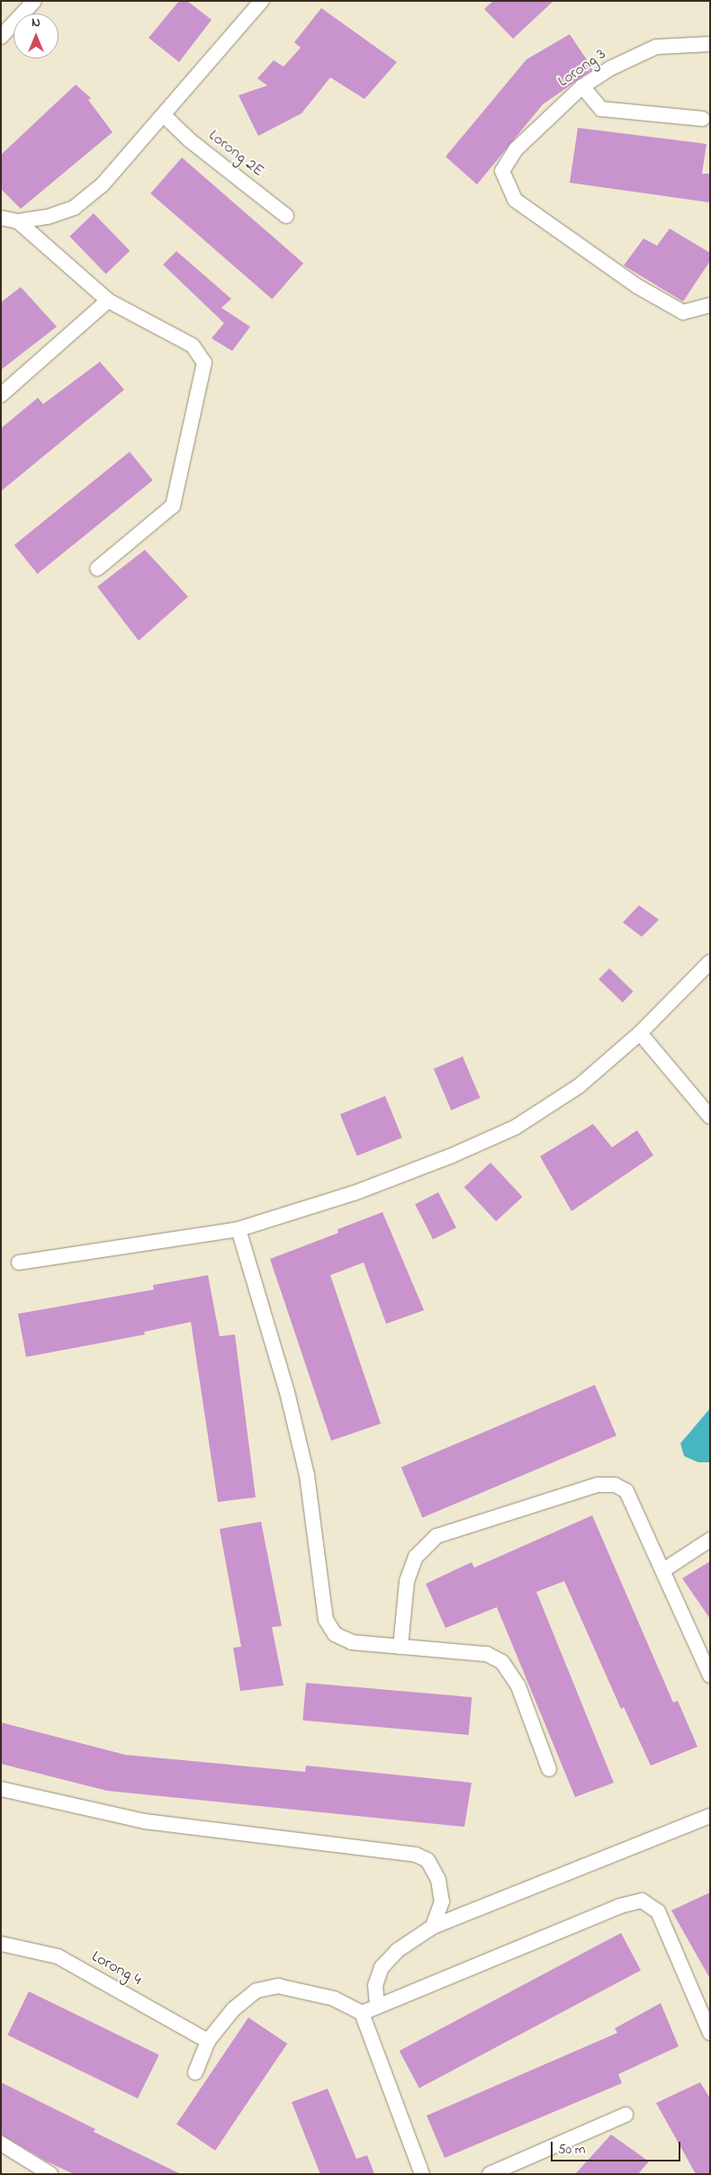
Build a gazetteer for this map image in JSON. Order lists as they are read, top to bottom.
{
  "streets": {
    "street": ["Lorong 3", "Lorong 2E", "Lorong 4"]
  },
  "scale_bar": "50 m",
  "north": "top"
}
